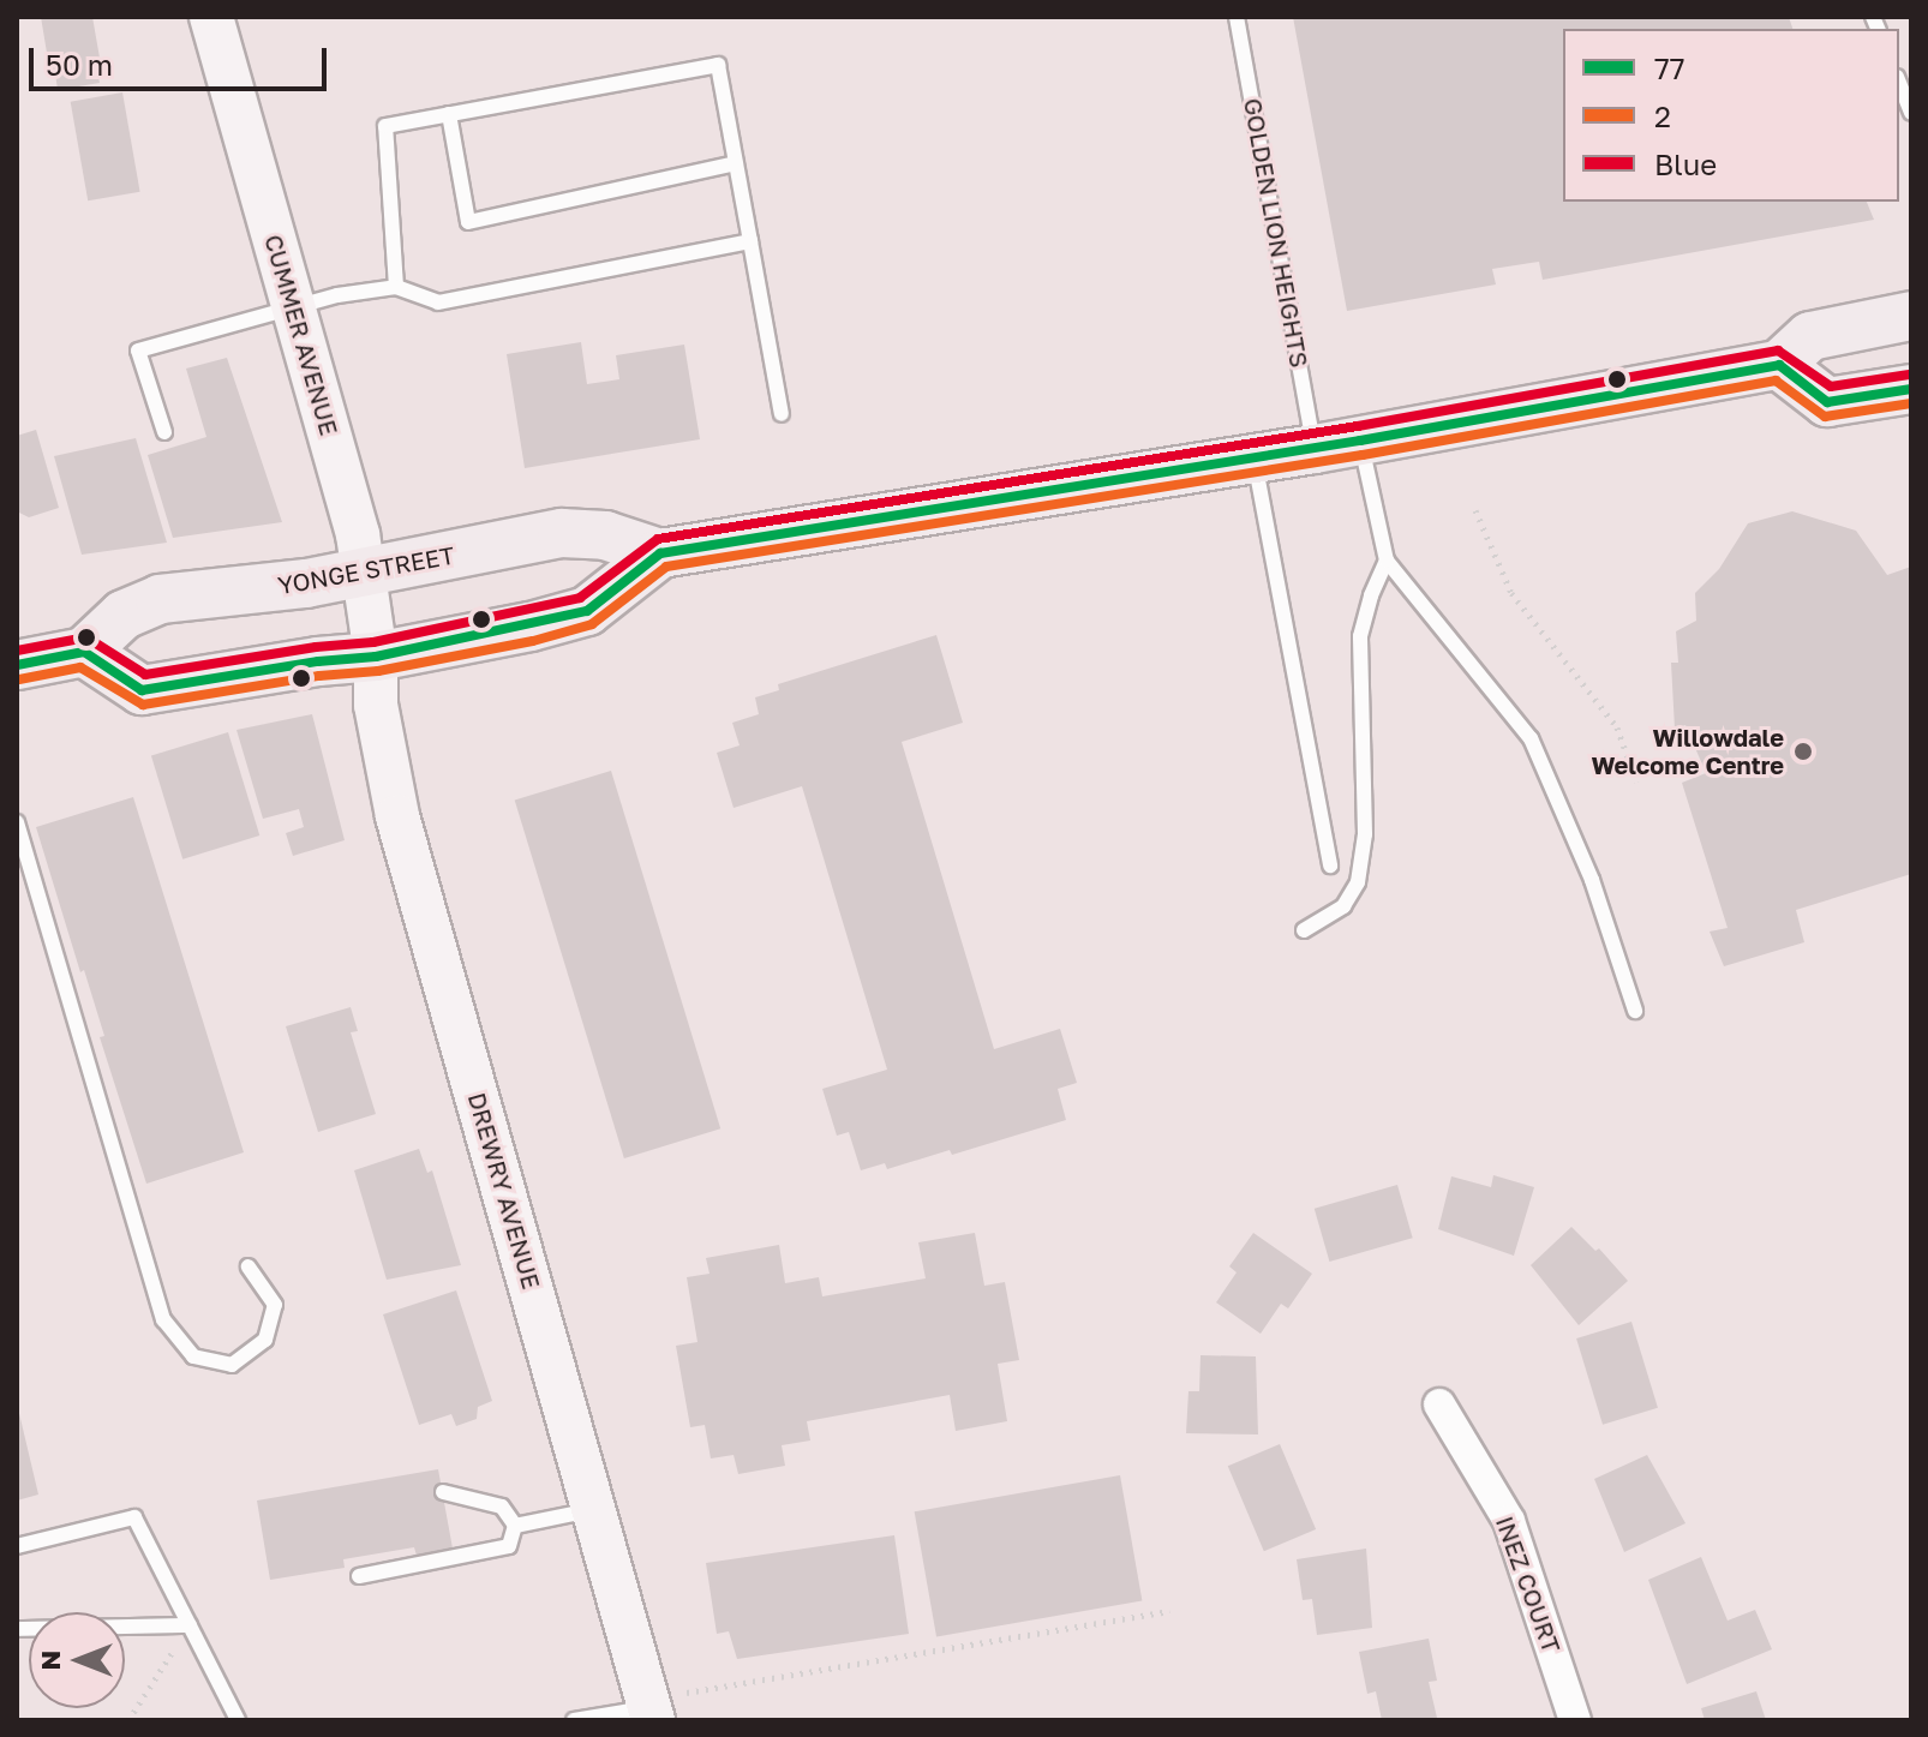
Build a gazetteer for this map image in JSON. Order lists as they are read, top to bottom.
{
  "streets": {
    "main road": ["YONGE STREET"],
    "street": ["CUMMER AVENUE", "DREWRY AVENUE", "INEZ COURT"],
    "lane": ["GOLDEN LION HEIGHTS"]
  },
  "crossings": [
    ["GOLDEN LION HEIGHTS", "YONGE STREET"],
    ["CUMMER AVENUE", "YONGE STREET"],
    ["CUMMER AVENUE", "DREWRY AVENUE"],
    ["YONGE STREET", "DREWRY AVENUE"]
  ],
  "places": ["Willowdale Welcome Centre"],
  "lines": ["transit line Blue", "transit line 77", "transit line 2"],
  "legend": ["77", "2", "Blue"],
  "scale_bar": "50 m",
  "north": "left"
}
